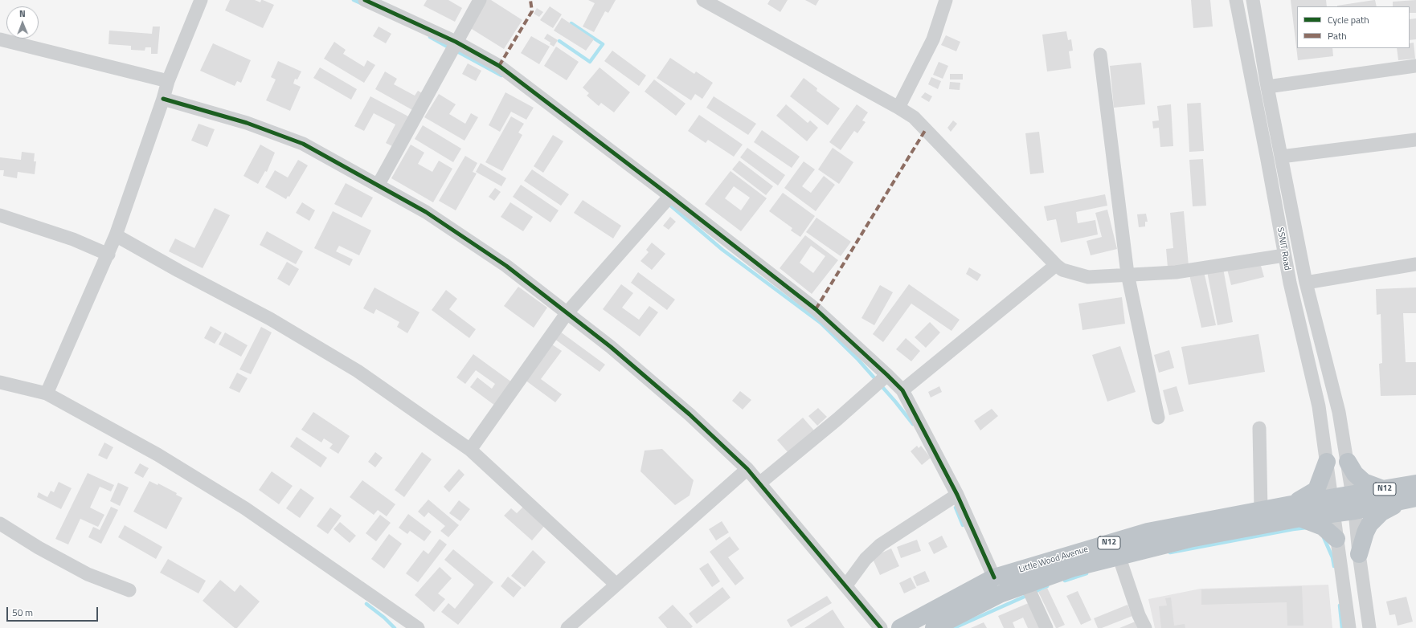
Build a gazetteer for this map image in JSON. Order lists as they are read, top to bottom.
{
  "streets": {
    "highway": ["N12", "Little Wood Avenue"],
    "street": ["SSNIT Road"]
  },
  "crossings": [
    ["SSNIT Road", "N12"],
    ["SSNIT Road", "Little Wood Avenue"],
    ["N12", "Little Wood Avenue"]
  ],
  "legend": ["Cycle path", "Path"],
  "scale_bar": "50 m",
  "north": "top"
}
